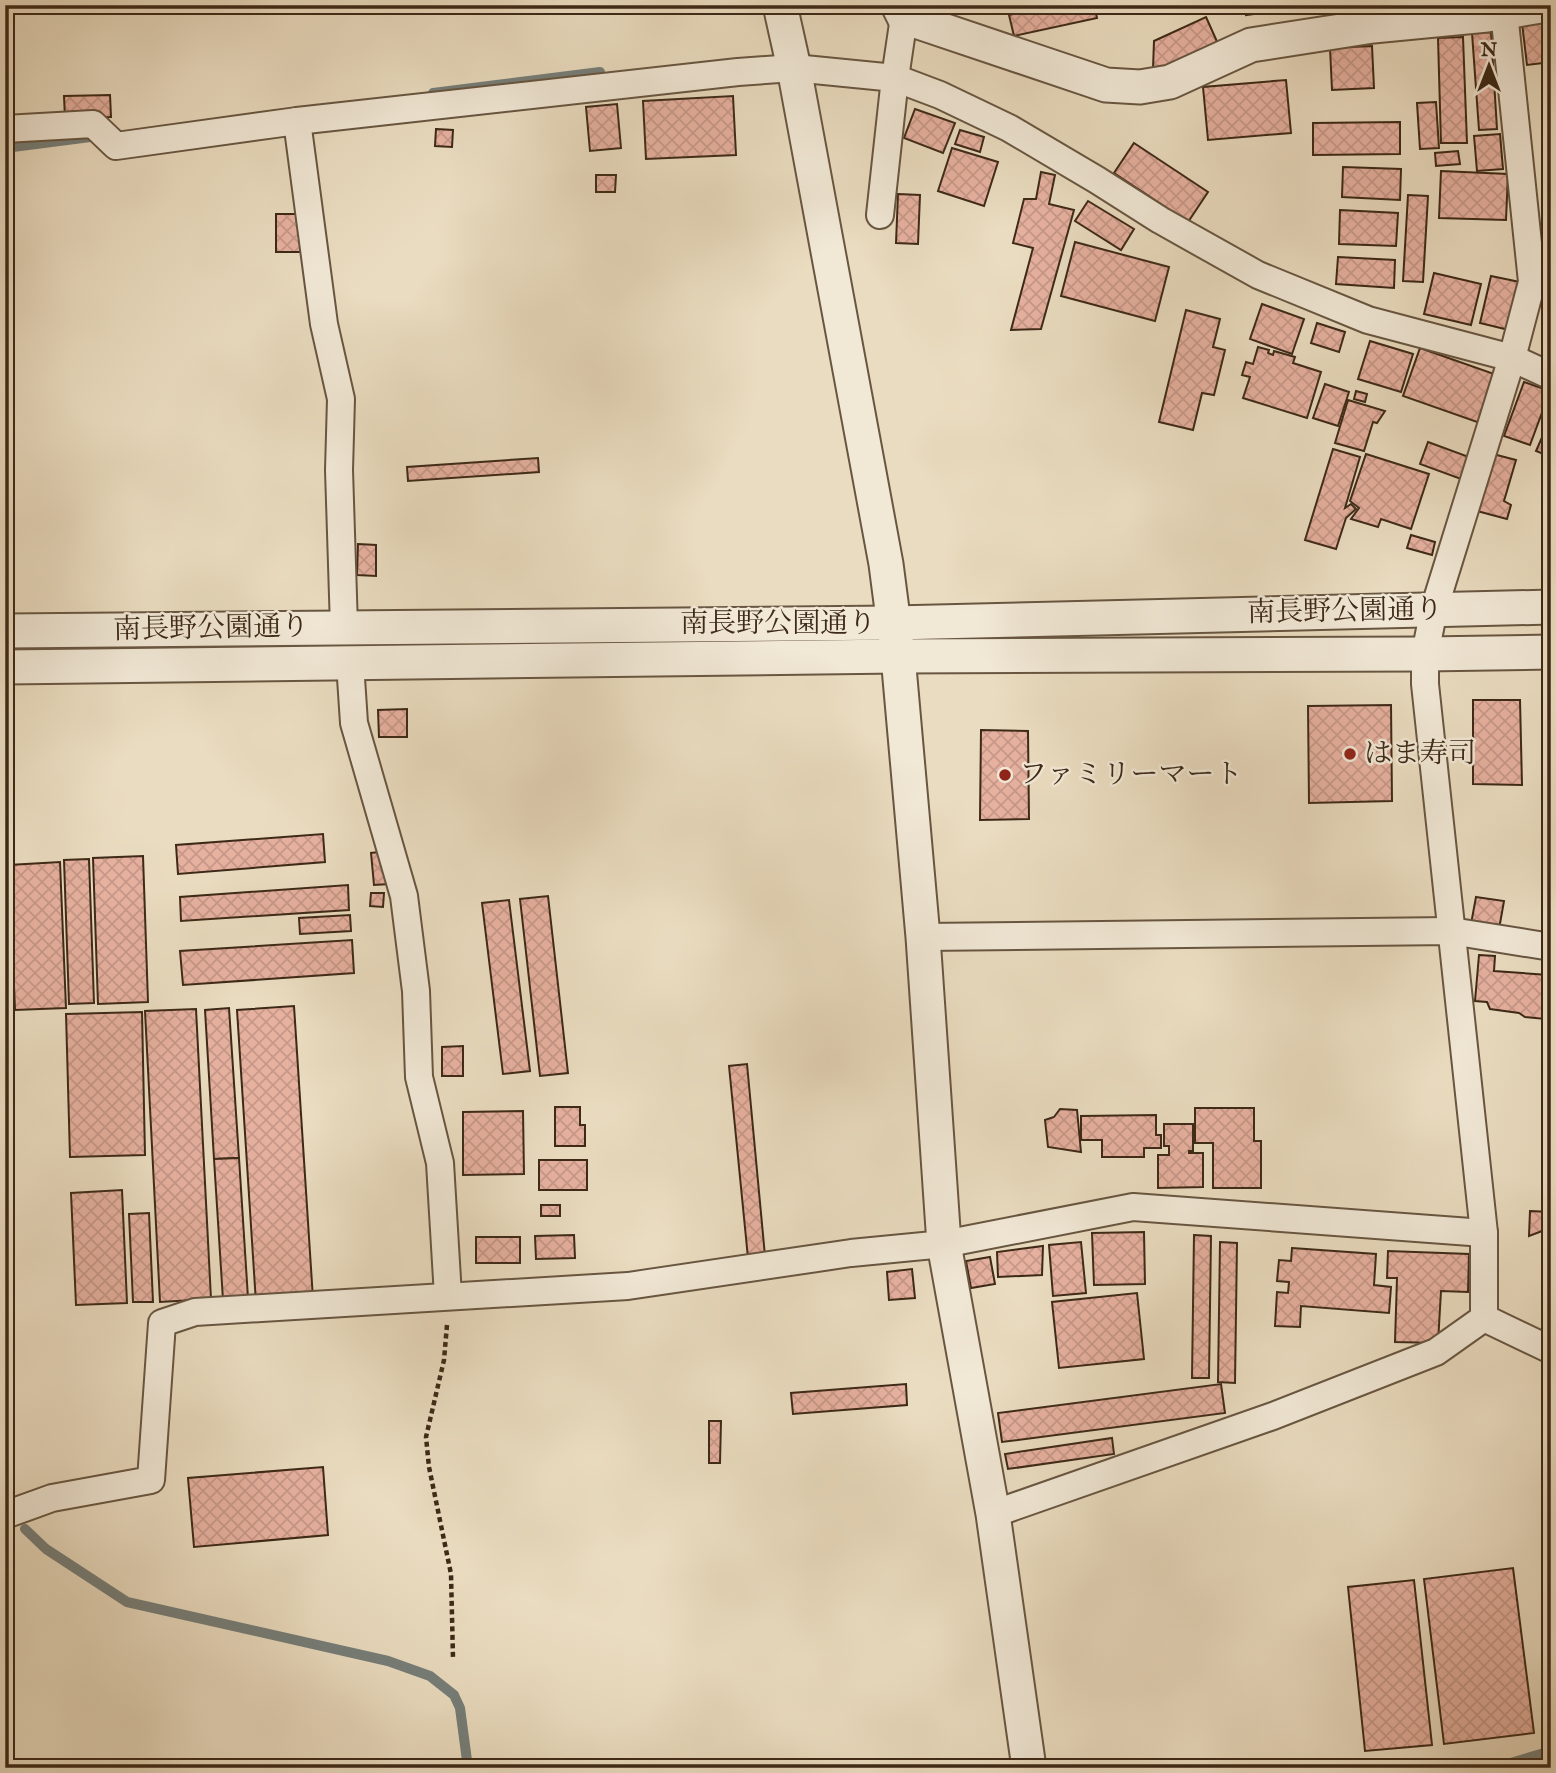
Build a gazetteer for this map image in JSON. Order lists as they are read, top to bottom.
{
  "streets": {
    "street": ["南長野公園通り"]
  },
  "places": ["はま寿司", "ファミリーマート"],
  "north": "top"
}
